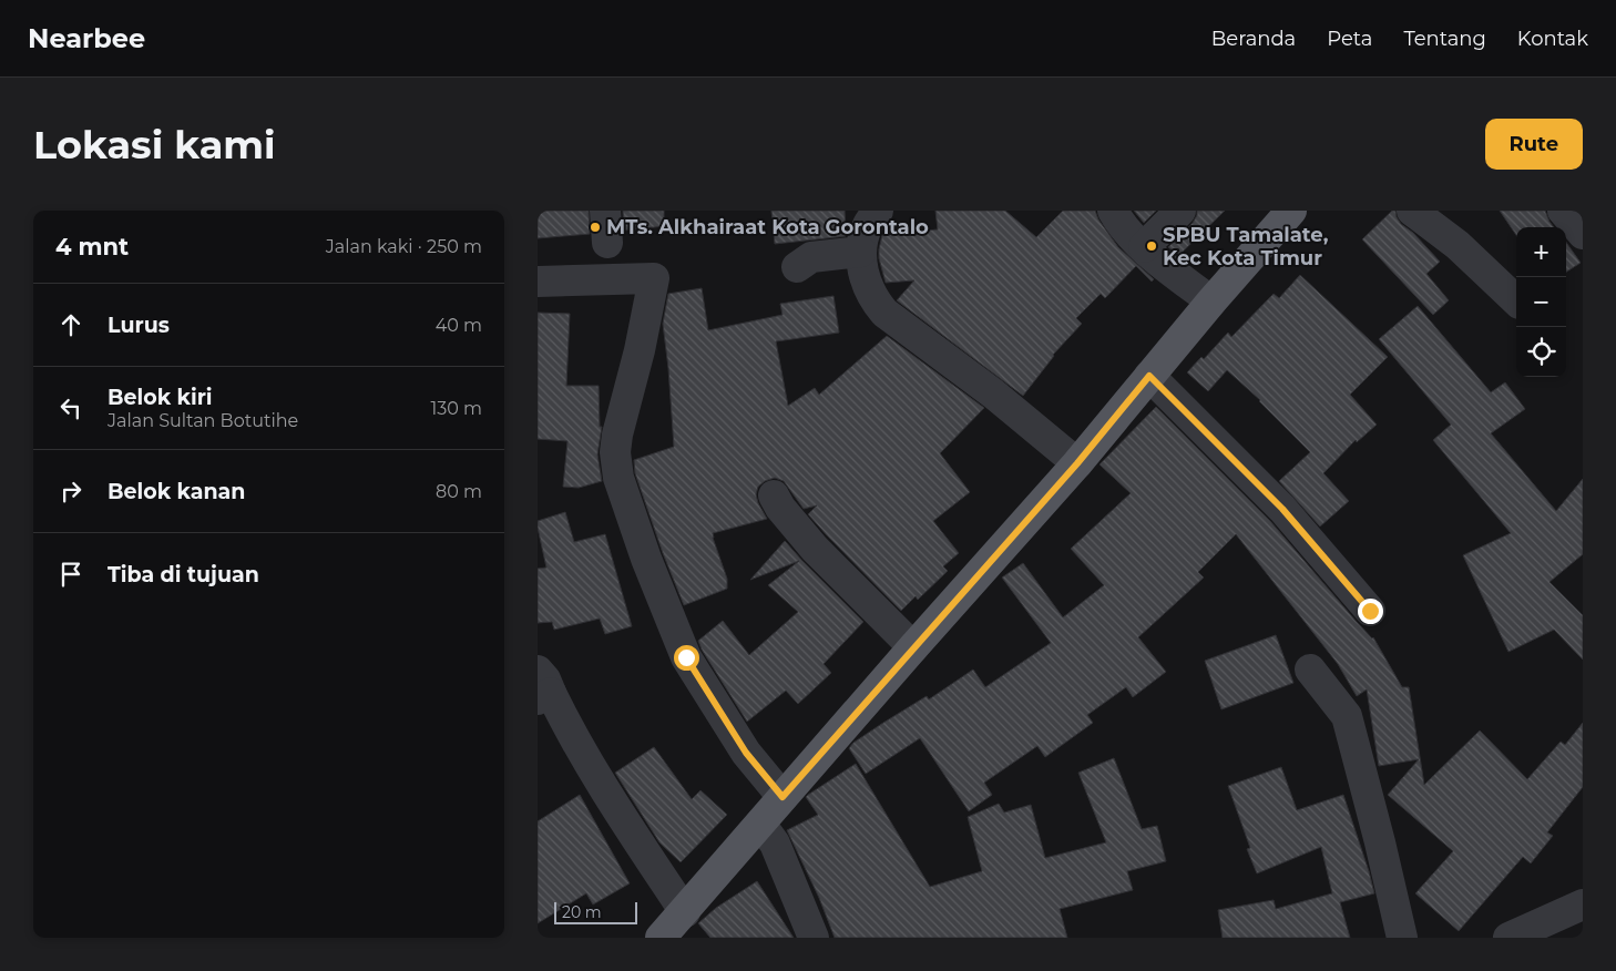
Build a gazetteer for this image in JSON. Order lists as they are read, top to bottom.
{
  "places": ["MTs. Alkhairaat Kota Gorontalo", "SPBU Tamalate, Kec Kota Timur"],
  "scale_bar": "20 m",
  "page": {
    "header": "Nearbee",
    "nav": [
      "Beranda",
      "Peta",
      "Tentang",
      "Kontak"
    ],
    "buttons": "Rute",
    "title": "Lokasi kami",
    "heading": ["4 mnt", "Jalan kaki · 250 m"],
    "map_buttons": ["+", "−"],
    "list": [
      ["Lurus", "40 m"],
      ["Belok kiri", "Jalan Sultan Botutihe", "130 m"],
      ["Belok kanan", "80 m"],
      "Tiba di tujuan"
    ],
    "scale": "20 m"
  }
}
